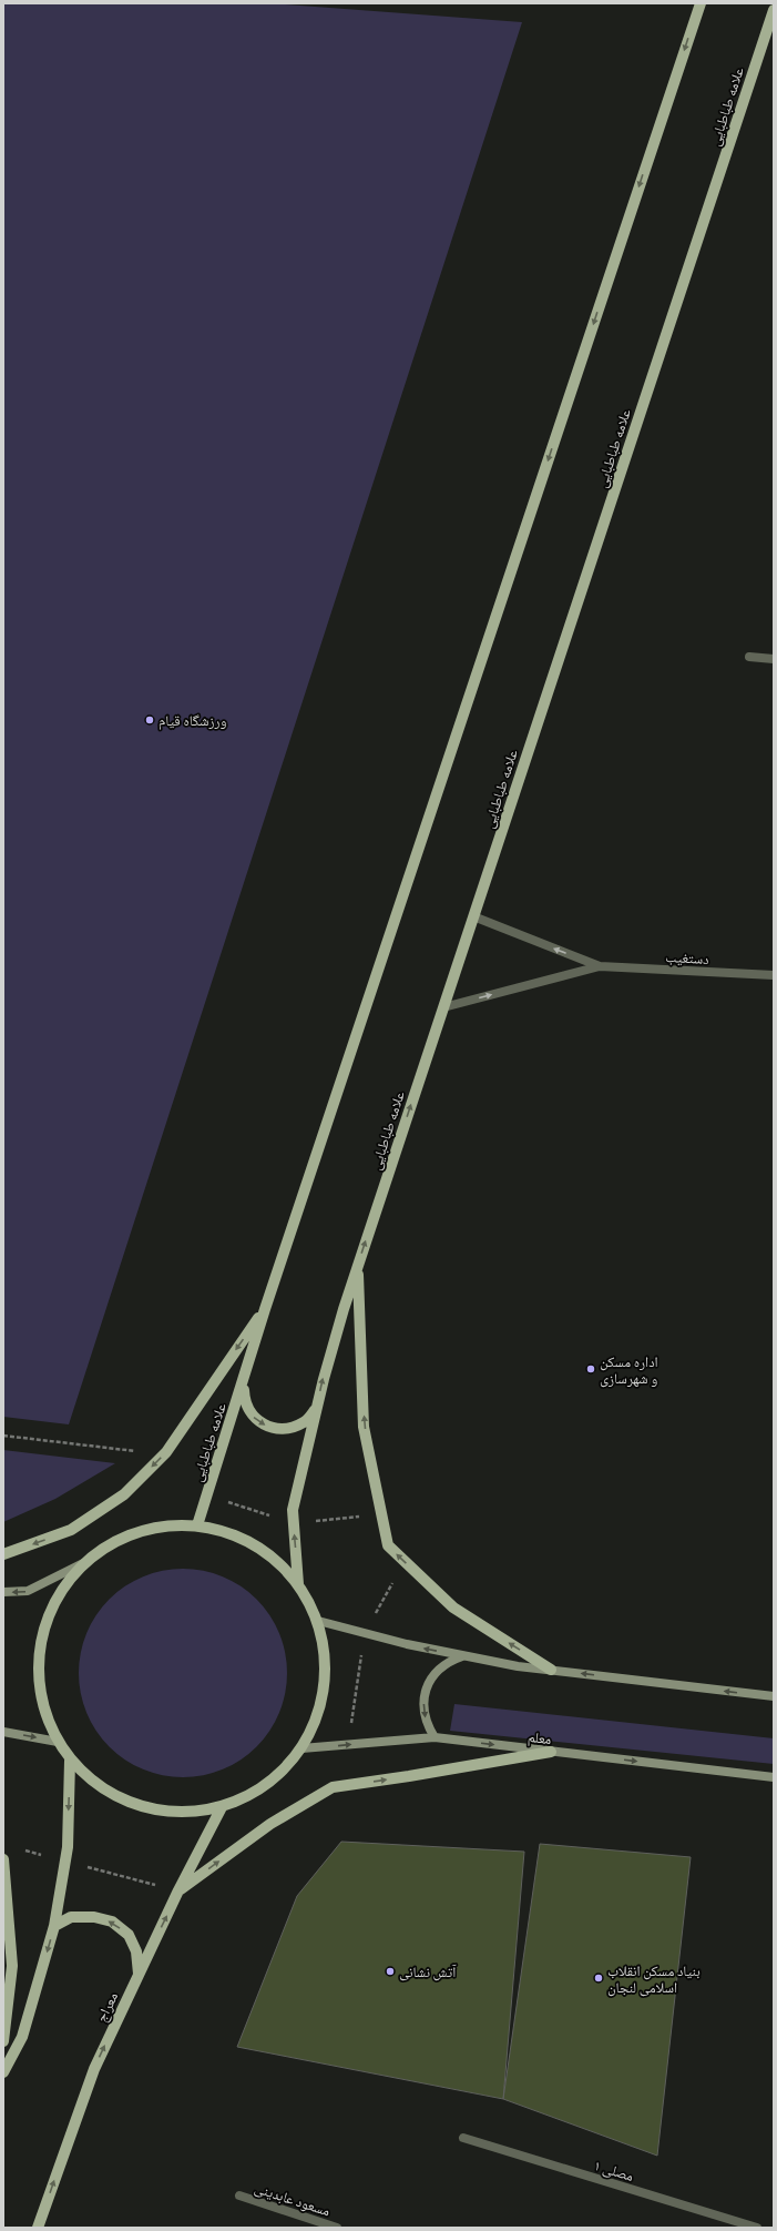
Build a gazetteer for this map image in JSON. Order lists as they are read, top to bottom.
{
  "streets": {
    "main road": ["علامه طباطبایی", "معلم", "معراج"],
    "street": ["دستغیب", "مصلی ۱", "مسعود عابدینی"]
  },
  "one_way": ["معلم"],
  "places": [
    "ورزشگاه قیام",
    "اداره مسکن و شهرسازی",
    "آتش نشانی",
    "بنیاد مسکن انقلاب اسلامی لنجان"
  ]
}
